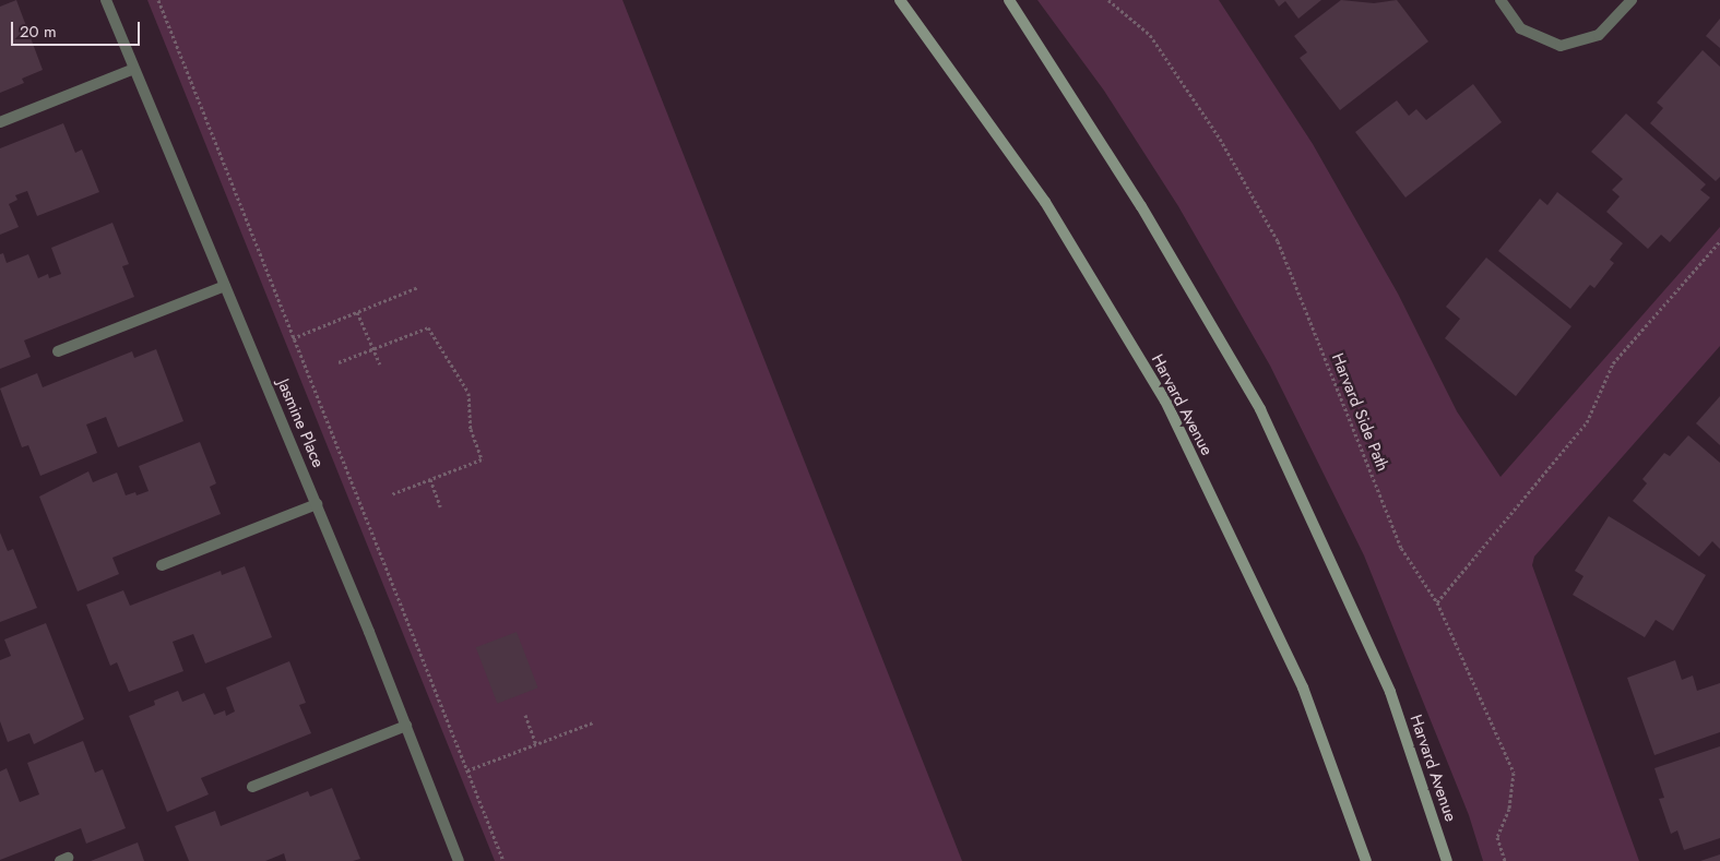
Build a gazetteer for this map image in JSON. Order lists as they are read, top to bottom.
{
  "streets": {
    "main road": ["Harvard Avenue"],
    "street": ["Jasmine Place"],
    "path": ["Harvard Side Path"]
  },
  "scale_bar": "20 m"
}
